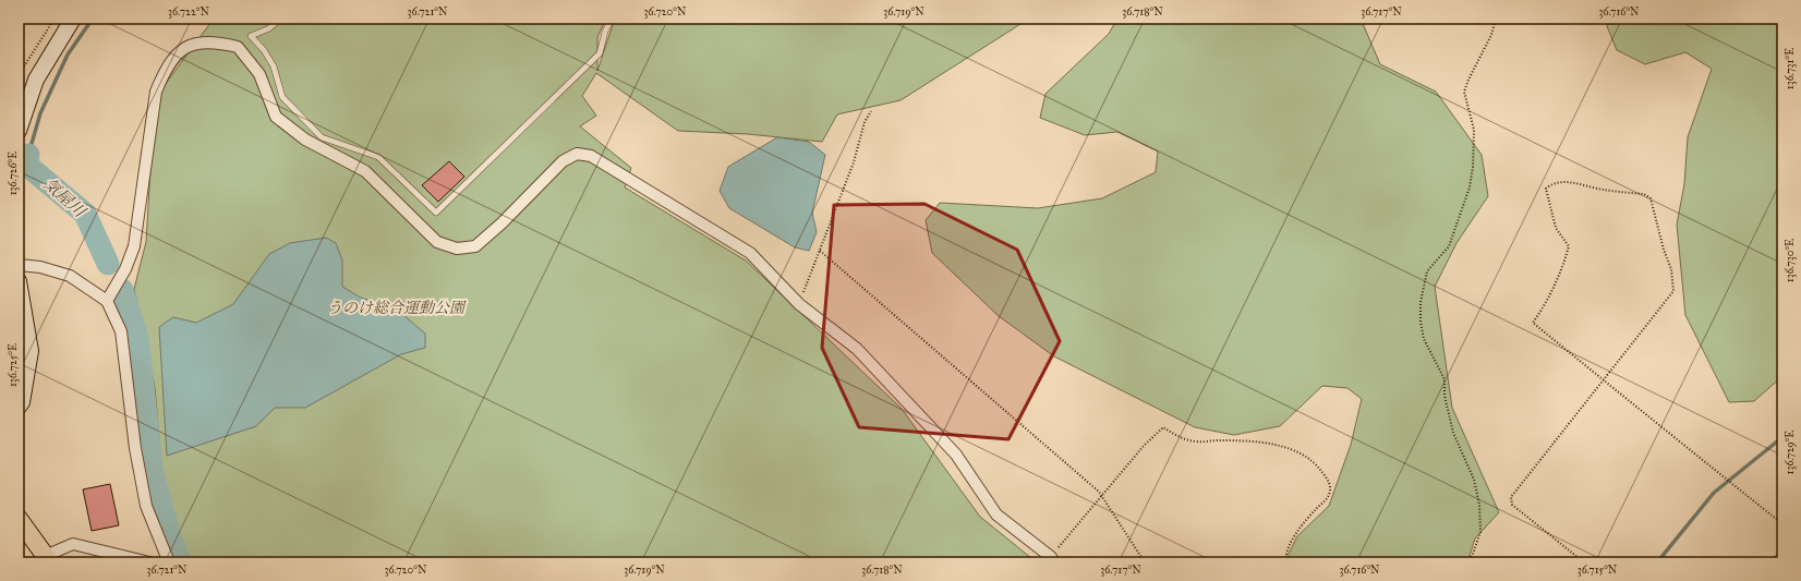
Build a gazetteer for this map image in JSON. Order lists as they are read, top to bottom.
{
  "water": ["気屋川"],
  "parks": ["うのけ総合運動公園"],
  "coordinates": [
    "36.722°N",
    "36.721°N",
    "36.720°N",
    "36.719°N",
    "36.718°N",
    "36.717°N",
    "36.716°N",
    "136.731°E",
    "136.726°E",
    "136.730°E",
    "136.725°E",
    "136.729°E",
    "36.715°N"
  ]
}
